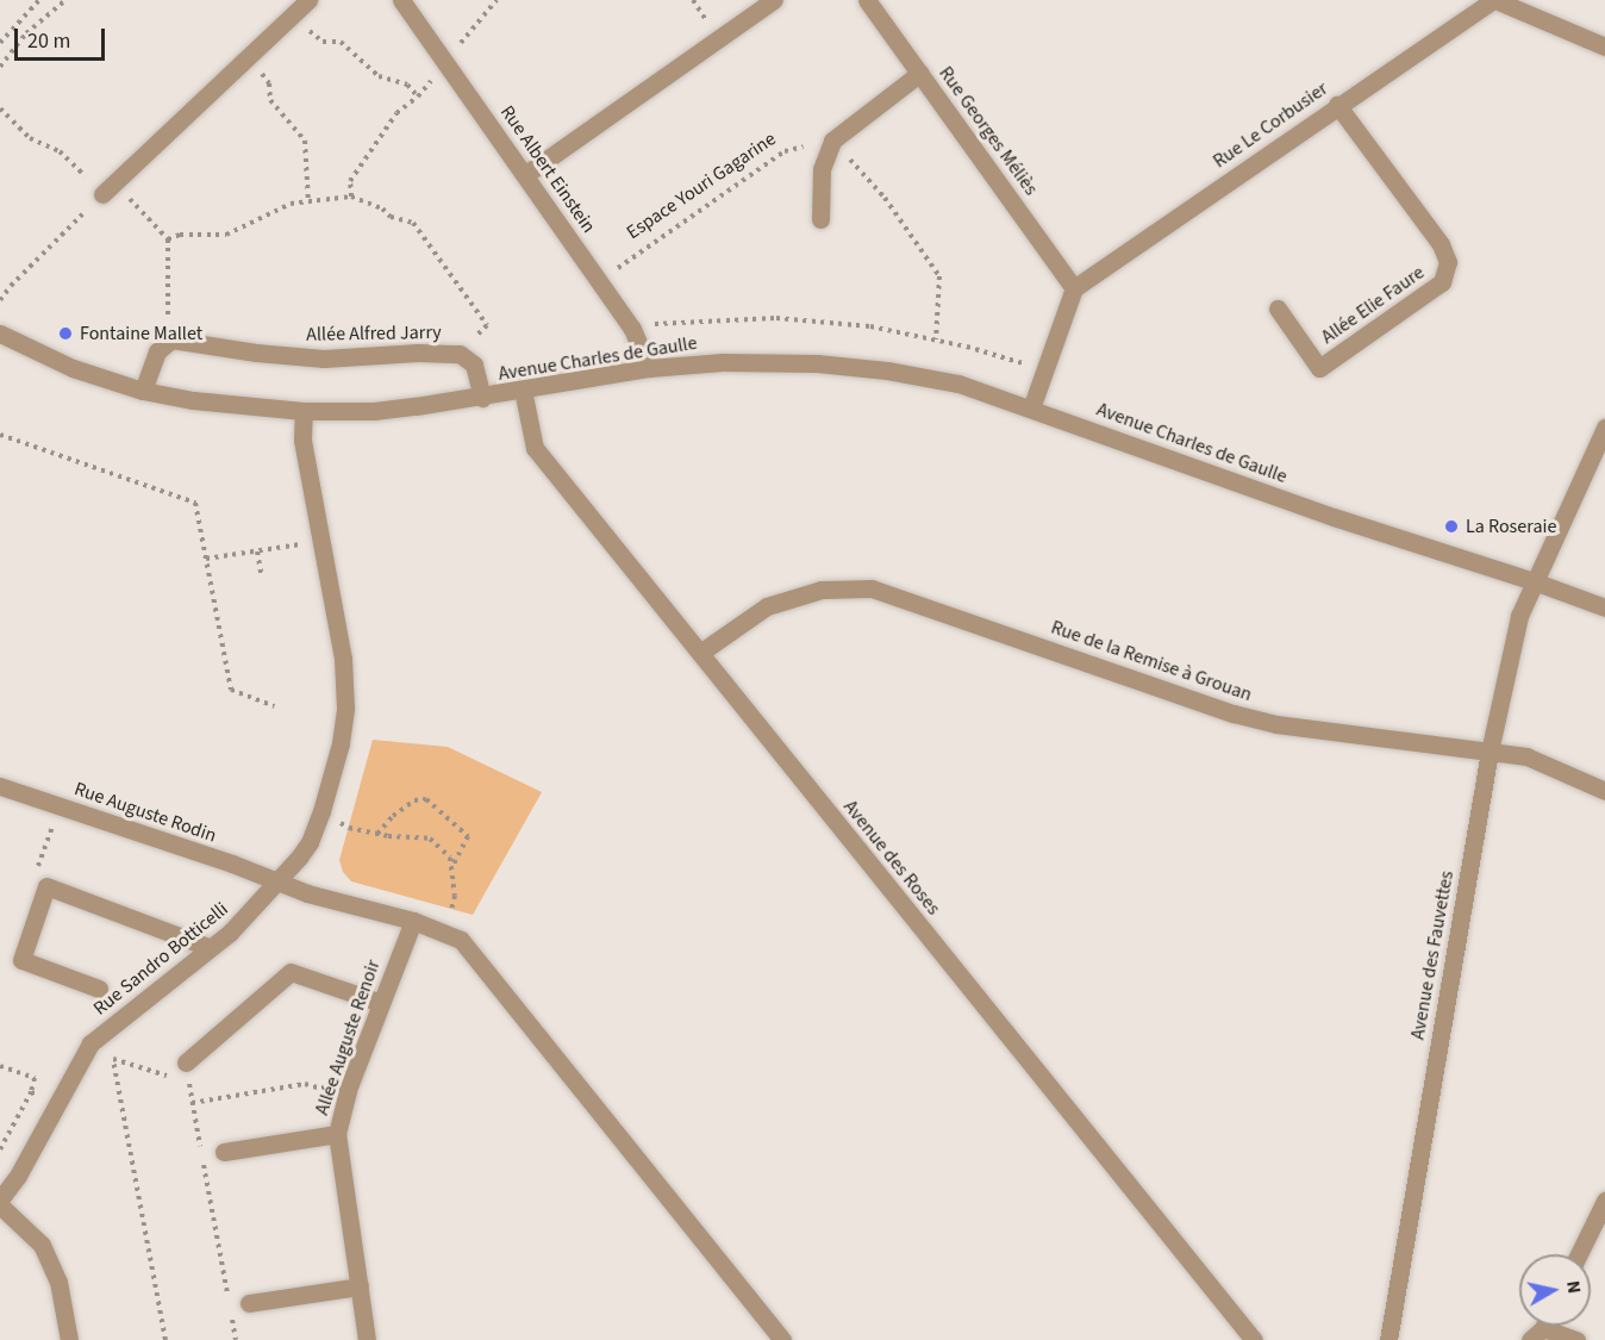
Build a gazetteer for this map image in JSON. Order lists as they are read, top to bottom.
{
  "streets": {
    "street": [
      "Rue Le Corbusier",
      "Rue Georges Méliès",
      "Rue Albert Einstein",
      "Allée Elie Faure",
      "Allée Alfred Jarry",
      "Avenue Charles de Gaulle",
      "Rue de la Remise à Grouan",
      "Rue Auguste Rodin",
      "Avenue des Roses",
      "Avenue des Fauvettes",
      "Rue Sandro Botticelli",
      "Allée Auguste Renoir"
    ],
    "path": ["Espace Youri Gagarine"]
  },
  "crossings": [
    ["Rue Le Corbusier", "Rue Georges Méliès"],
    ["Rue Le Corbusier", "Allée Elie Faure"],
    ["Rue Albert Einstein", "Espace Youri Gagarine"],
    ["Rue Albert Einstein", "Avenue Charles de Gaulle"],
    ["Allée Alfred Jarry", "Avenue Charles de Gaulle"],
    ["Avenue Charles de Gaulle", "Avenue des Roses"],
    ["Avenue Charles de Gaulle", "Avenue des Fauvettes"],
    ["Avenue Charles de Gaulle", "Rue Sandro Botticelli"],
    ["Rue de la Remise à Grouan", "Avenue des Roses"],
    ["Rue de la Remise à Grouan", "Avenue des Fauvettes"],
    ["Rue Auguste Rodin", "Rue Sandro Botticelli"],
    ["Rue Auguste Rodin", "Allée Auguste Renoir"]
  ],
  "places": ["Fontaine Mallet", "La Roseraie"],
  "scale_bar": "20 m",
  "north": "right"
}
